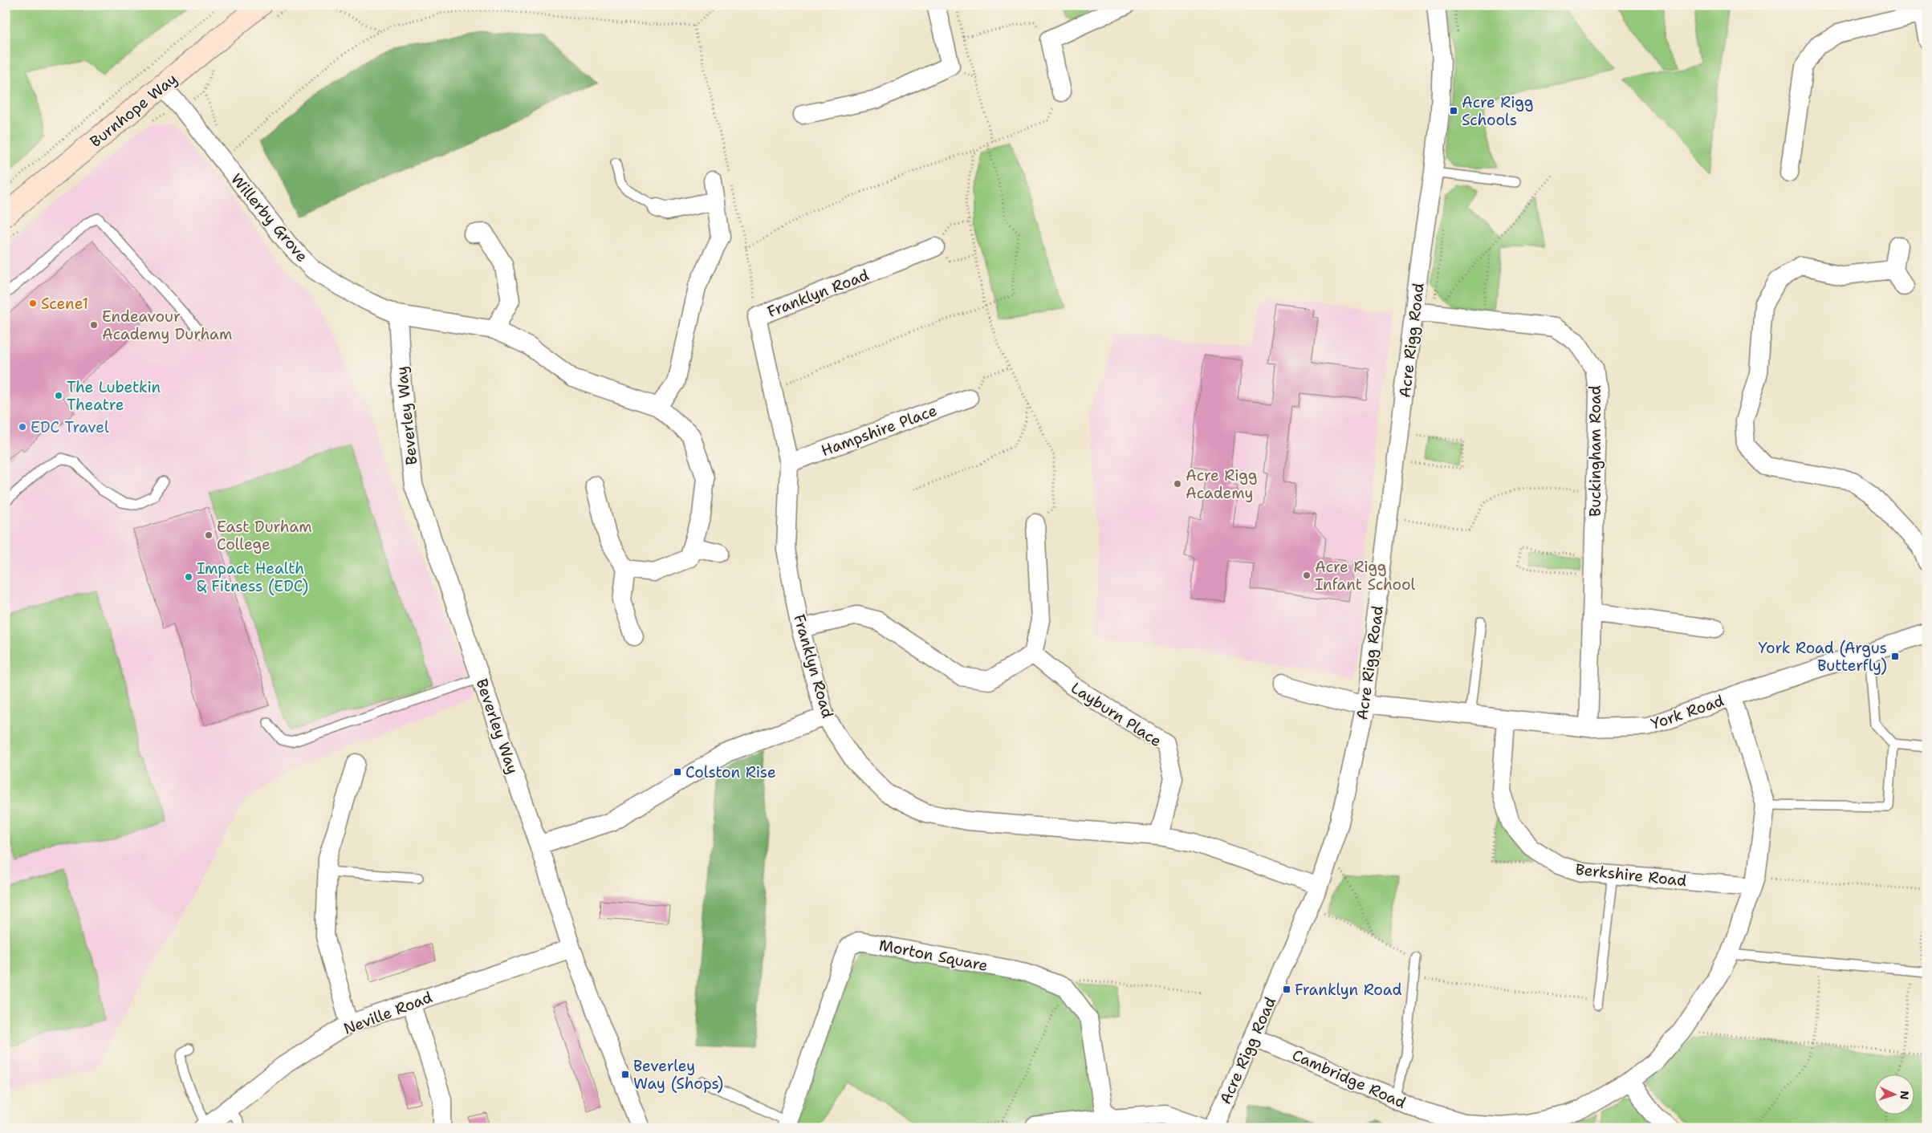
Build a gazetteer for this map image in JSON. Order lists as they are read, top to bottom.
{
  "streets": {
    "main road": ["Burnhope Way"],
    "street": [
      "Willerby Grove",
      "Franklyn Road",
      "Acre Rigg Road",
      "Beverley Way",
      "Hampshire Place",
      "Buckingham Road",
      "York Road",
      "Layburn Place",
      "Berkshire Road",
      "Morton Square",
      "Neville Road",
      "Cambridge Road"
    ]
  },
  "crossings": [
    ["Burnhope Way", "Willerby Grove"],
    ["Willerby Grove", "Beverley Way"],
    ["Franklyn Road", "Acre Rigg Road"],
    ["Franklyn Road", "Hampshire Place"],
    ["Franklyn Road", "Layburn Place"],
    ["Acre Rigg Road", "Buckingham Road"],
    ["Acre Rigg Road", "York Road"],
    ["Acre Rigg Road", "Cambridge Road"],
    ["Beverley Way", "Neville Road"],
    ["Buckingham Road", "York Road"],
    ["York Road", "Berkshire Road"],
    ["York Road", "Cambridge Road"],
    ["Berkshire Road", "Cambridge Road"]
  ],
  "places": {
    "transit": [
      "Acre Rigg Schools",
      "York Road (Argus Butterfly)",
      "Colston Rise",
      "Franklyn Road",
      "Beverley Way (Shops)"
    ],
    "other": [
      "Scene1",
      "Endeavour Academy Durham",
      "The Lubetkin Theatre",
      "EDC Travel",
      "Acre Rigg Academy",
      "East Durham College",
      "Acre Rigg Infant School",
      "Impact Health & Fitness (EDC)"
    ]
  },
  "north": "right"
}
